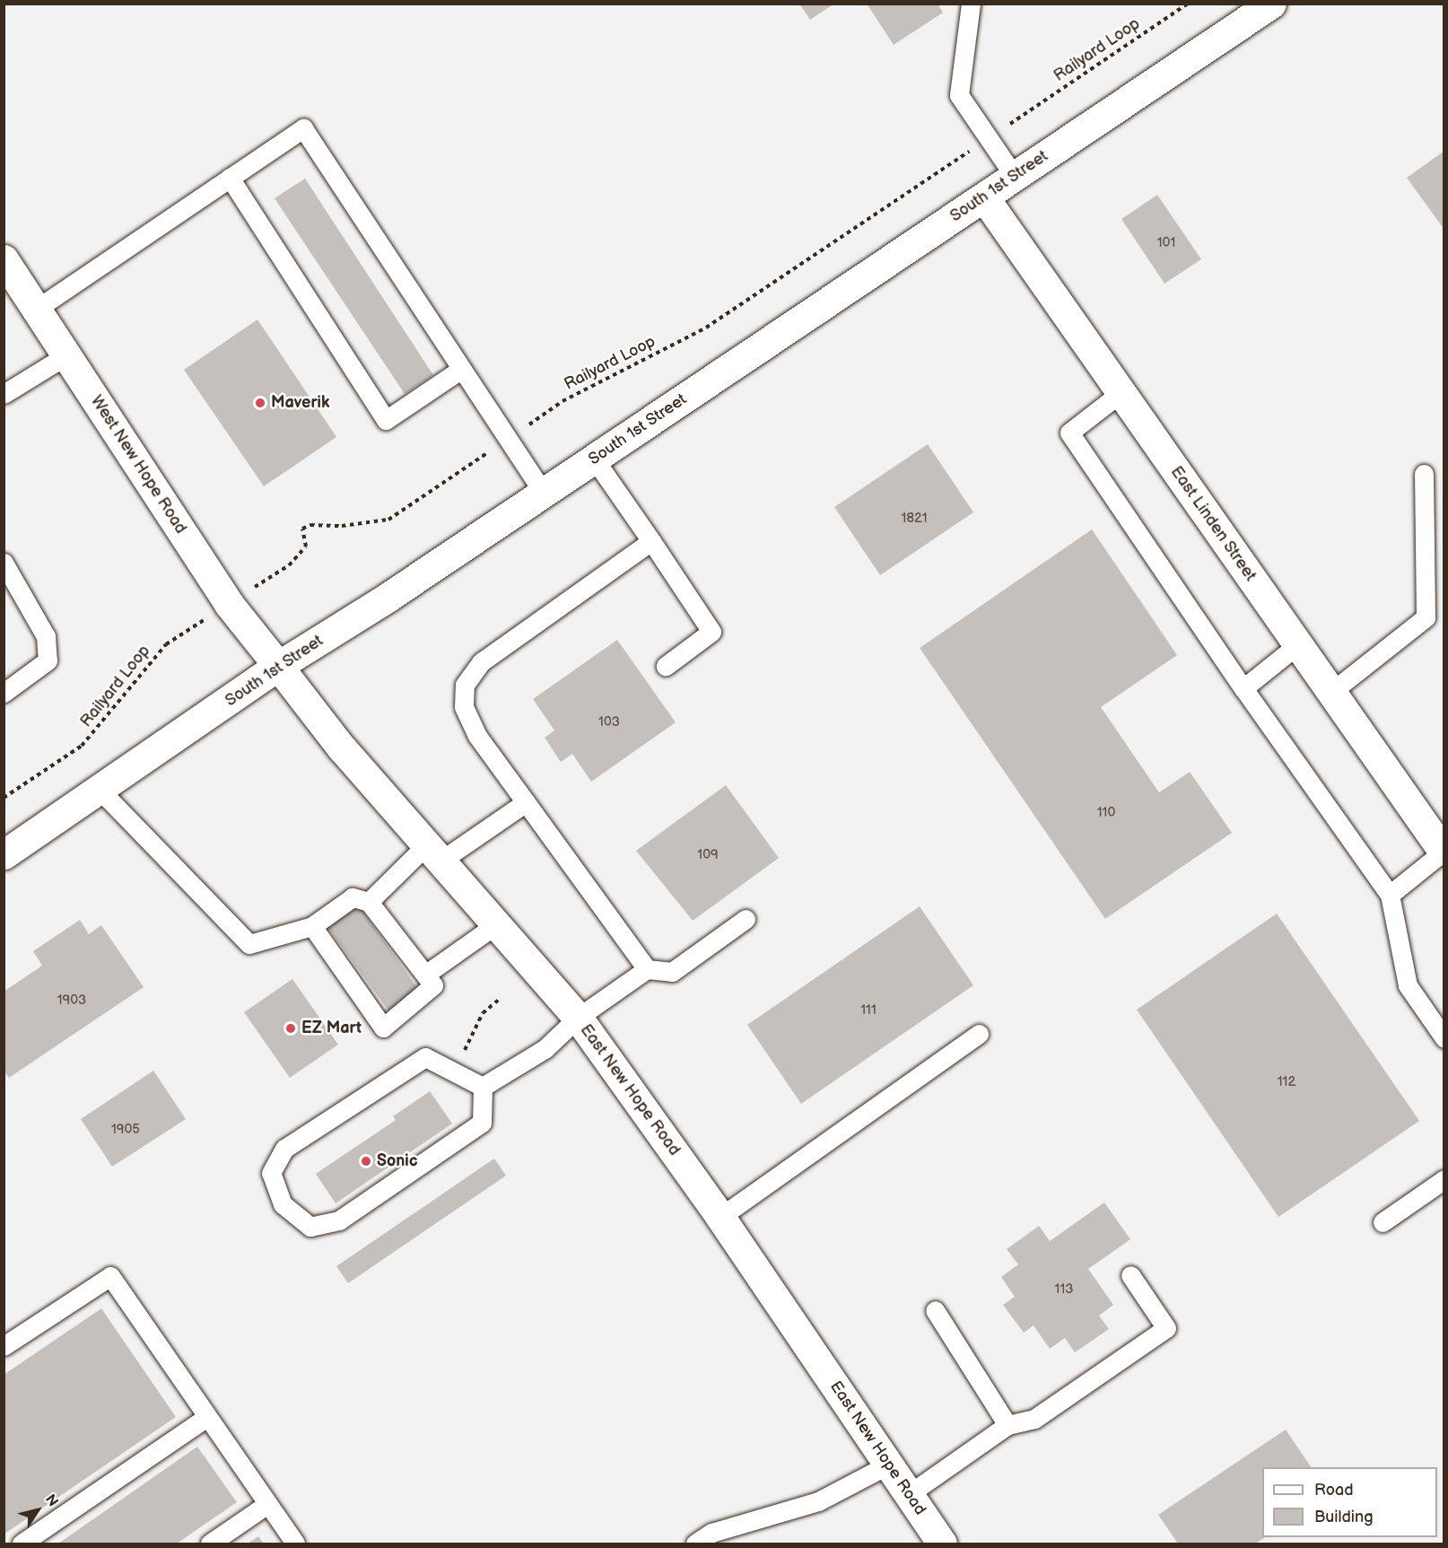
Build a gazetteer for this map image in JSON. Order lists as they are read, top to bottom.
{
  "streets": {
    "street": [
      "South 1st Street",
      "West New Hope Road",
      "East Linden Street",
      "East New Hope Road"
    ],
    "path": ["Railyard Loop"]
  },
  "crossings": [
    ["South 1st Street", "West New Hope Road"],
    ["South 1st Street", "East Linden Street"],
    ["South 1st Street", "East New Hope Road"],
    ["West New Hope Road", "East New Hope Road"]
  ],
  "places": ["Maverik", "EZ Mart", "Sonic"],
  "house_numbers": [
    "101",
    "1821",
    "103",
    "110",
    "109",
    "1903",
    "111",
    "112",
    "1905",
    "113"
  ],
  "legend": ["Road", "Building"],
  "north": "top right"
}
